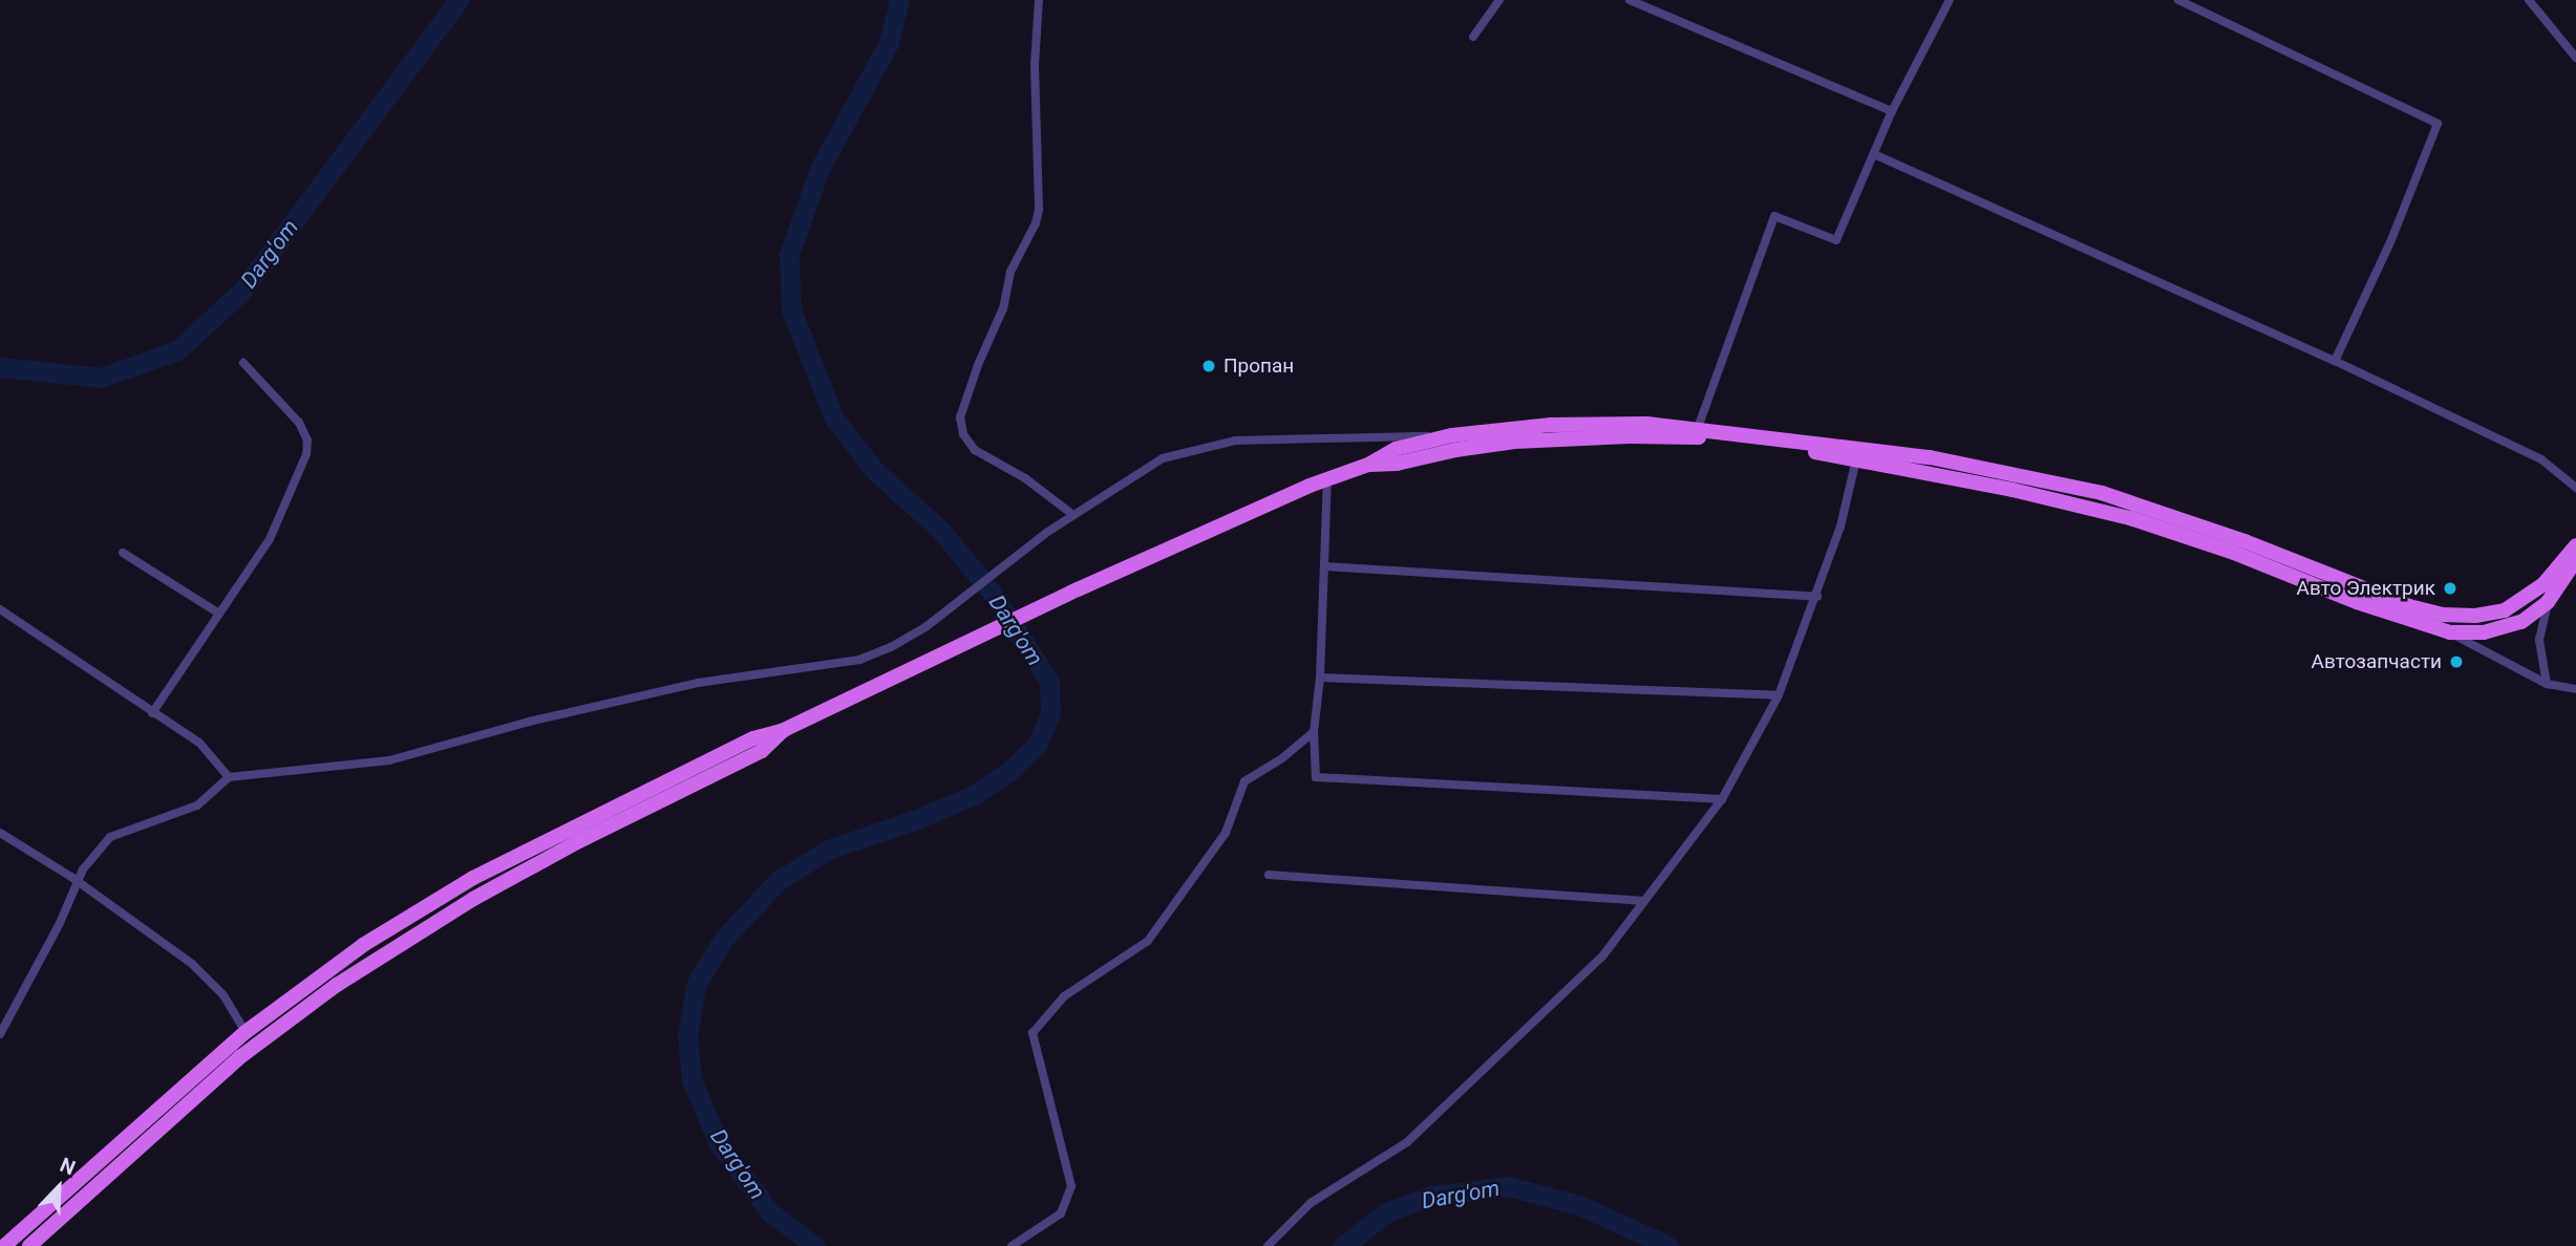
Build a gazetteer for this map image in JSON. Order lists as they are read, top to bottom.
{
  "water": ["Darg'om"],
  "places": ["Пропан", "Авто Электрик", "Автозапчасти"],
  "north": "top right"
}
